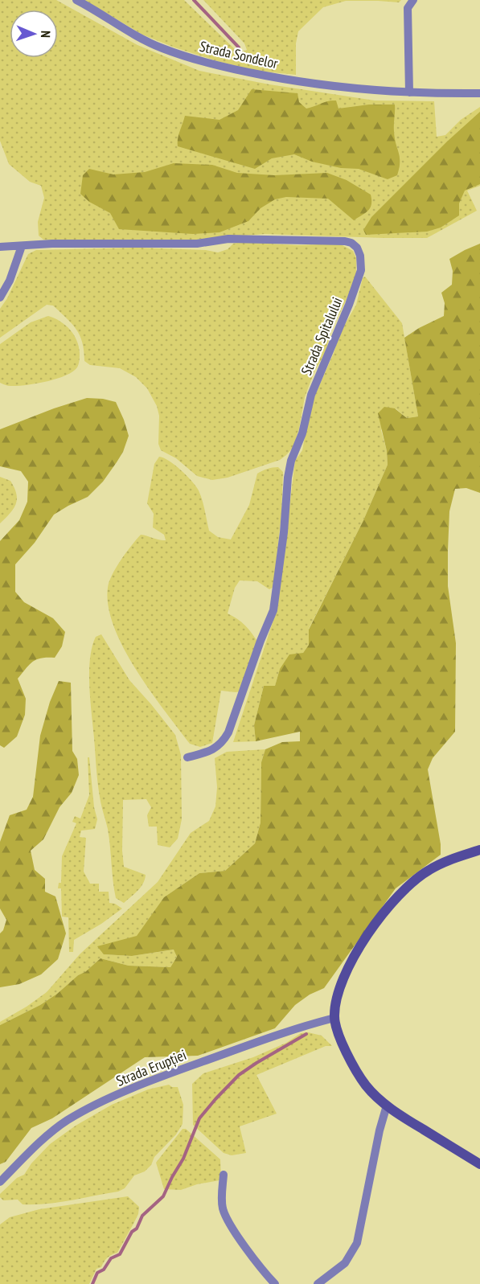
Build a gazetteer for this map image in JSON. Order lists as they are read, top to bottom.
{
  "streets": {
    "street": ["Strada Sondelor", "Strada Spitalului", "Strada Erupției"]
  },
  "north": "right"
}
